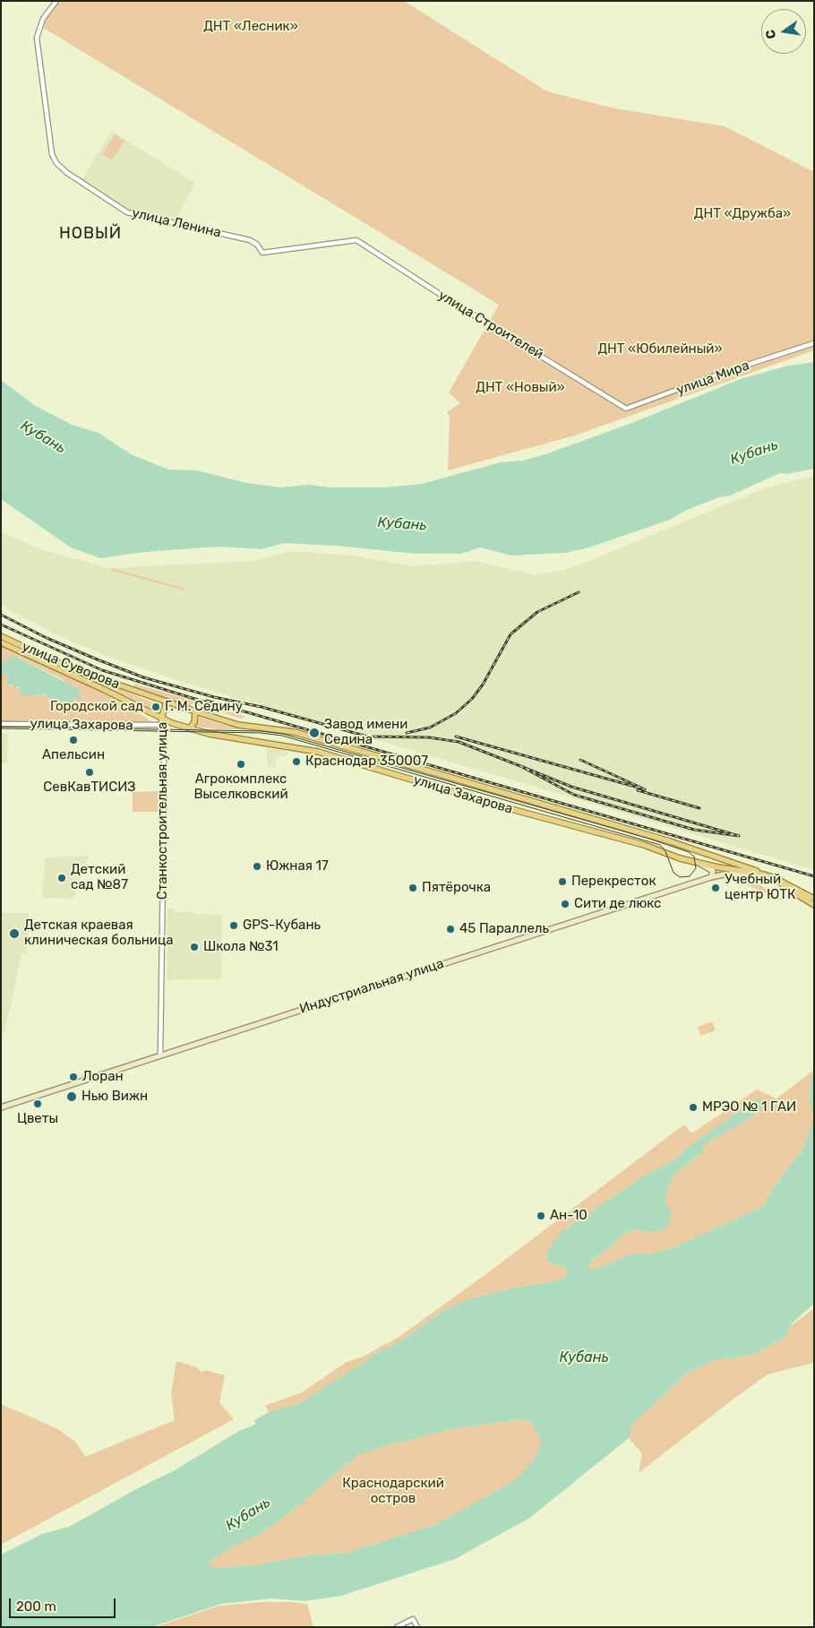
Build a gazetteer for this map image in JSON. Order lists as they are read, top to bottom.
{
  "streets": {
    "main road": [
      "улица Суворова",
      "улица Захарова",
      "Станкостроительная улица",
      "Индустриальная улица"
    ],
    "street": ["улица Ленина", "улица Строителей", "улица Мира"]
  },
  "crossings": [
    ["улица Ленина", "улица Строителей"],
    ["улица Строителей", "улица Мира"],
    ["улица Суворова", "улица Захарова"],
    ["улица Суворова", "Станкостроительная улица"],
    ["улица Захарова", "Станкостроительная улица"],
    ["улица Захарова", "Индустриальная улица"],
    ["Станкостроительная улица", "Индустриальная улица"]
  ],
  "districts": ["НОВЫЙ"],
  "water": ["Кубань"],
  "parks": [
    "ДНТ «Лесник»",
    "ДНТ «Дружба»",
    "ДНТ «Юбилейный»",
    "ДНТ «Новый»",
    "Городской сад",
    "Краснодарский остров"
  ],
  "places": [
    "Г. М. Седину",
    "Завод имени Седина",
    "Апельсин",
    "Краснодар 350007",
    "Агрокомплекс Выселковский",
    "СевКавТИСИЗ",
    "Южная 17",
    "Детский сад №87",
    "Перекресток",
    "Пятёрочка",
    "Учебный центр ЮТК",
    "Сити де люкс",
    "GPS-Кубань",
    "45 Параллель",
    "Детская краевая клиническая больница",
    "Школа №31",
    "Лоран",
    "Нью Вижн",
    "Цветы",
    "МРЭО № 1 ГАИ",
    "Ан-10"
  ],
  "scale_bar": "200 m",
  "north": "left"
}
